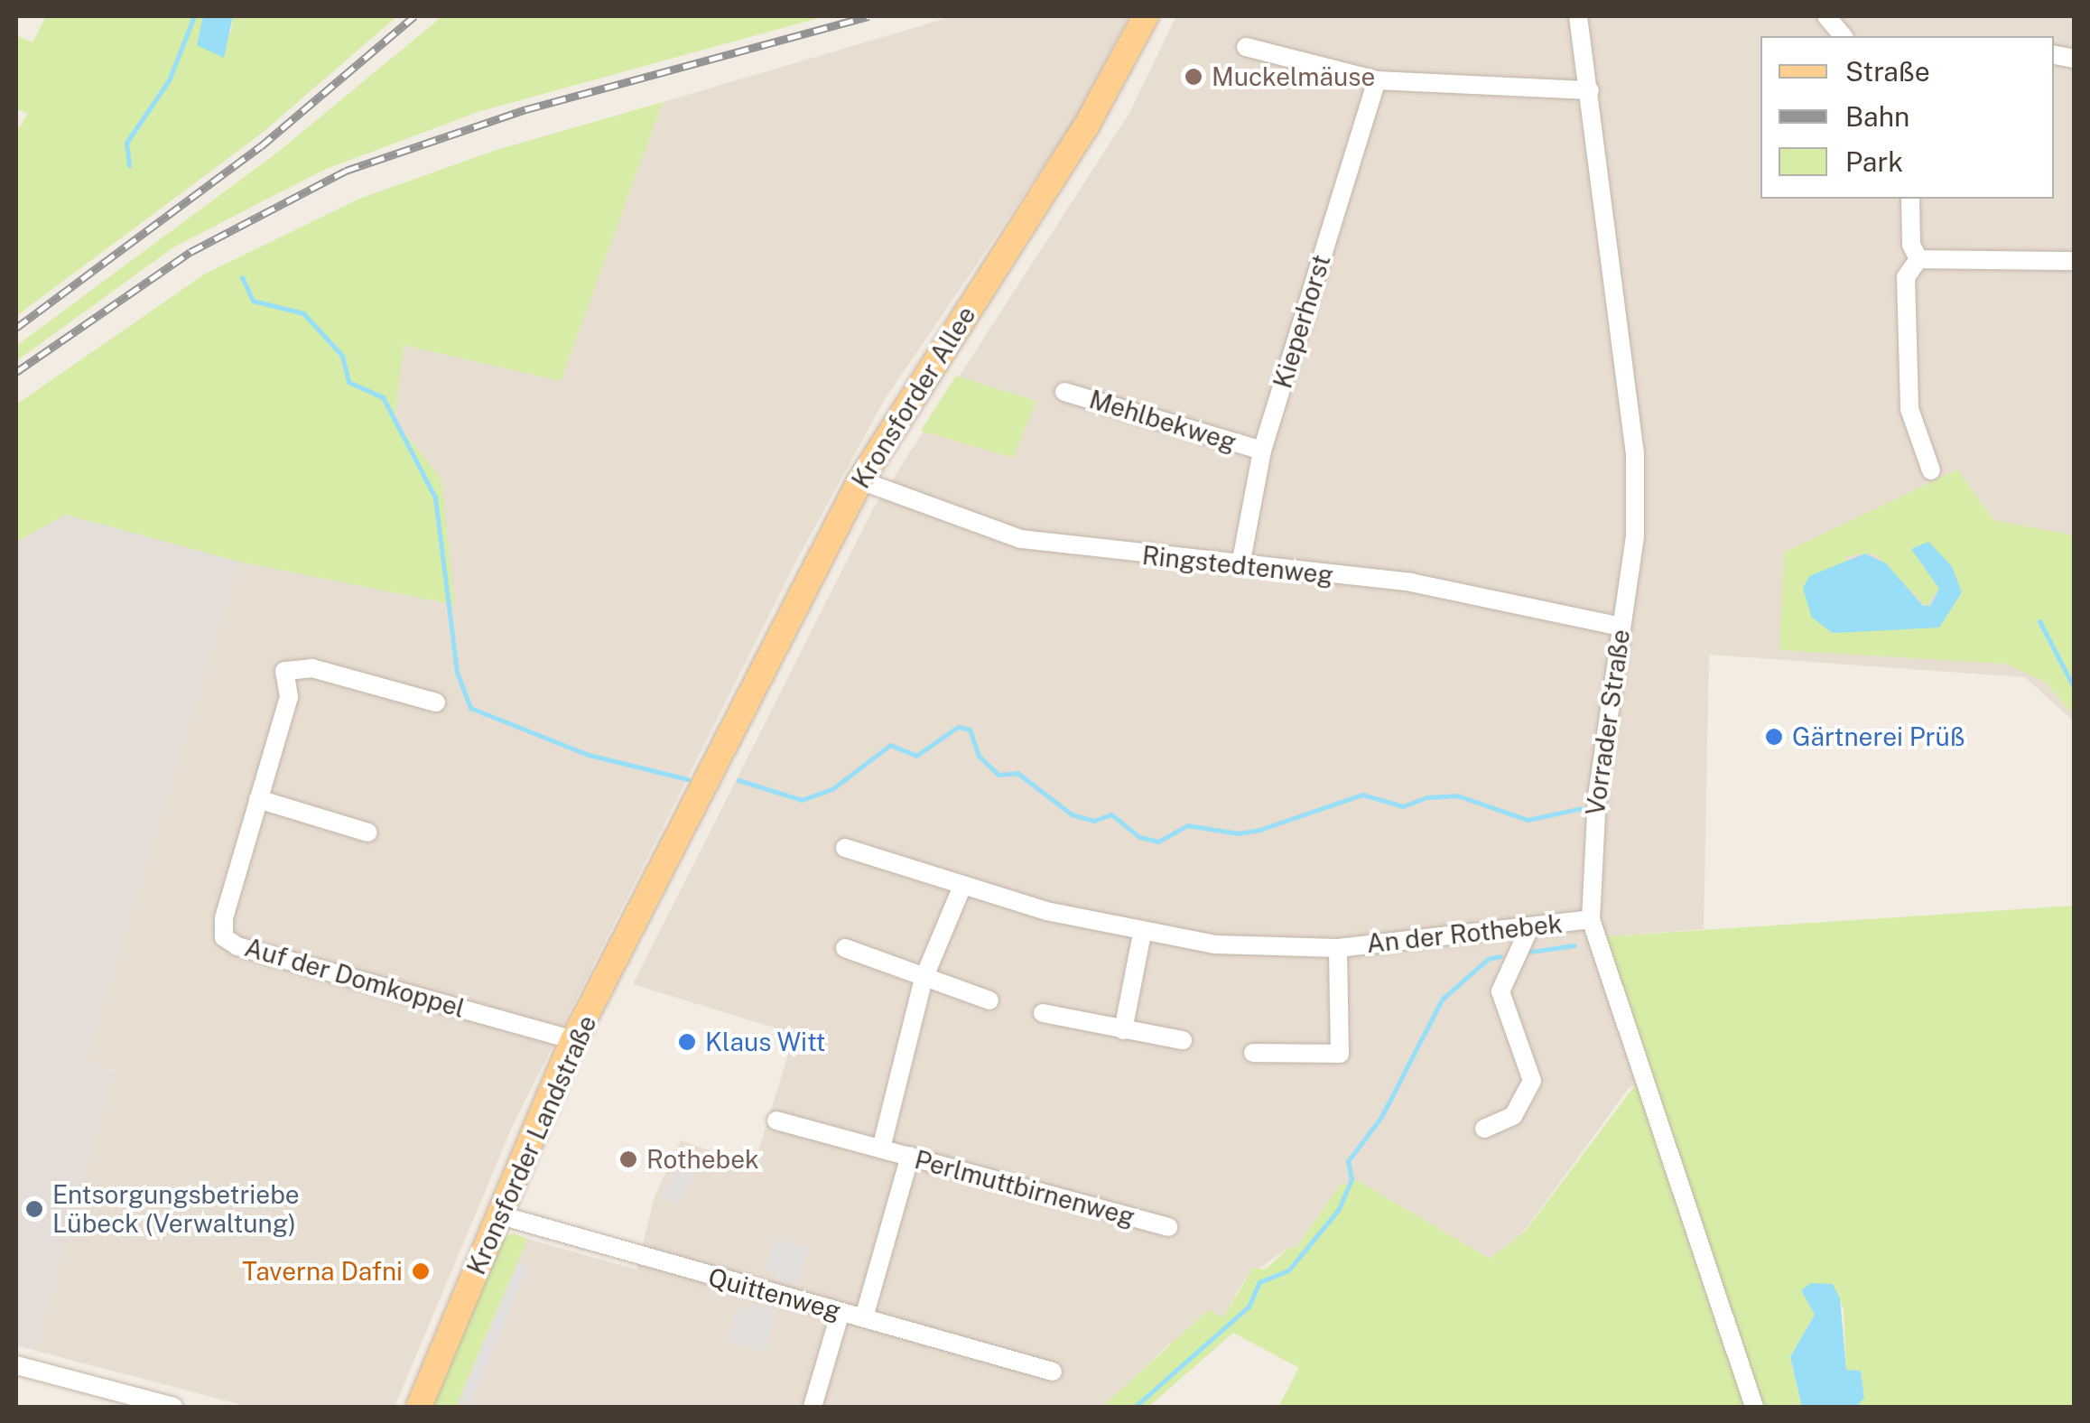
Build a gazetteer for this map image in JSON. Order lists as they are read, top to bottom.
{
  "streets": {
    "main road": ["Kronsforder Allee", "Kronsforder Landstraße"],
    "street": [
      "Kieperhorst",
      "Mehlbekweg",
      "Ringstedtenweg",
      "Vorrader Straße",
      "An der Rothebek",
      "Auf der Domkoppel",
      "Perlmuttbirnenweg",
      "Quittenweg"
    ]
  },
  "crossings": [
    ["Kieperhorst", "Mehlbekweg"],
    ["Kieperhorst", "Ringstedtenweg"],
    ["Kronsforder Allee", "Ringstedtenweg"],
    ["Kronsforder Allee", "Kronsforder Landstraße"],
    ["Ringstedtenweg", "Vorrader Straße"],
    ["Vorrader Straße", "An der Rothebek"],
    ["Auf der Domkoppel", "Kronsforder Landstraße"],
    ["Kronsforder Landstraße", "Quittenweg"]
  ],
  "places": [
    "Muckelmäuse",
    "Gärtnerei Prüß",
    "Klaus Witt",
    "Rothebek",
    "Entsorgungsbetriebe Lübeck (Verwaltung)",
    "Taverna Dafni"
  ],
  "legend": ["Straße", "Bahn", "Park"]
}
